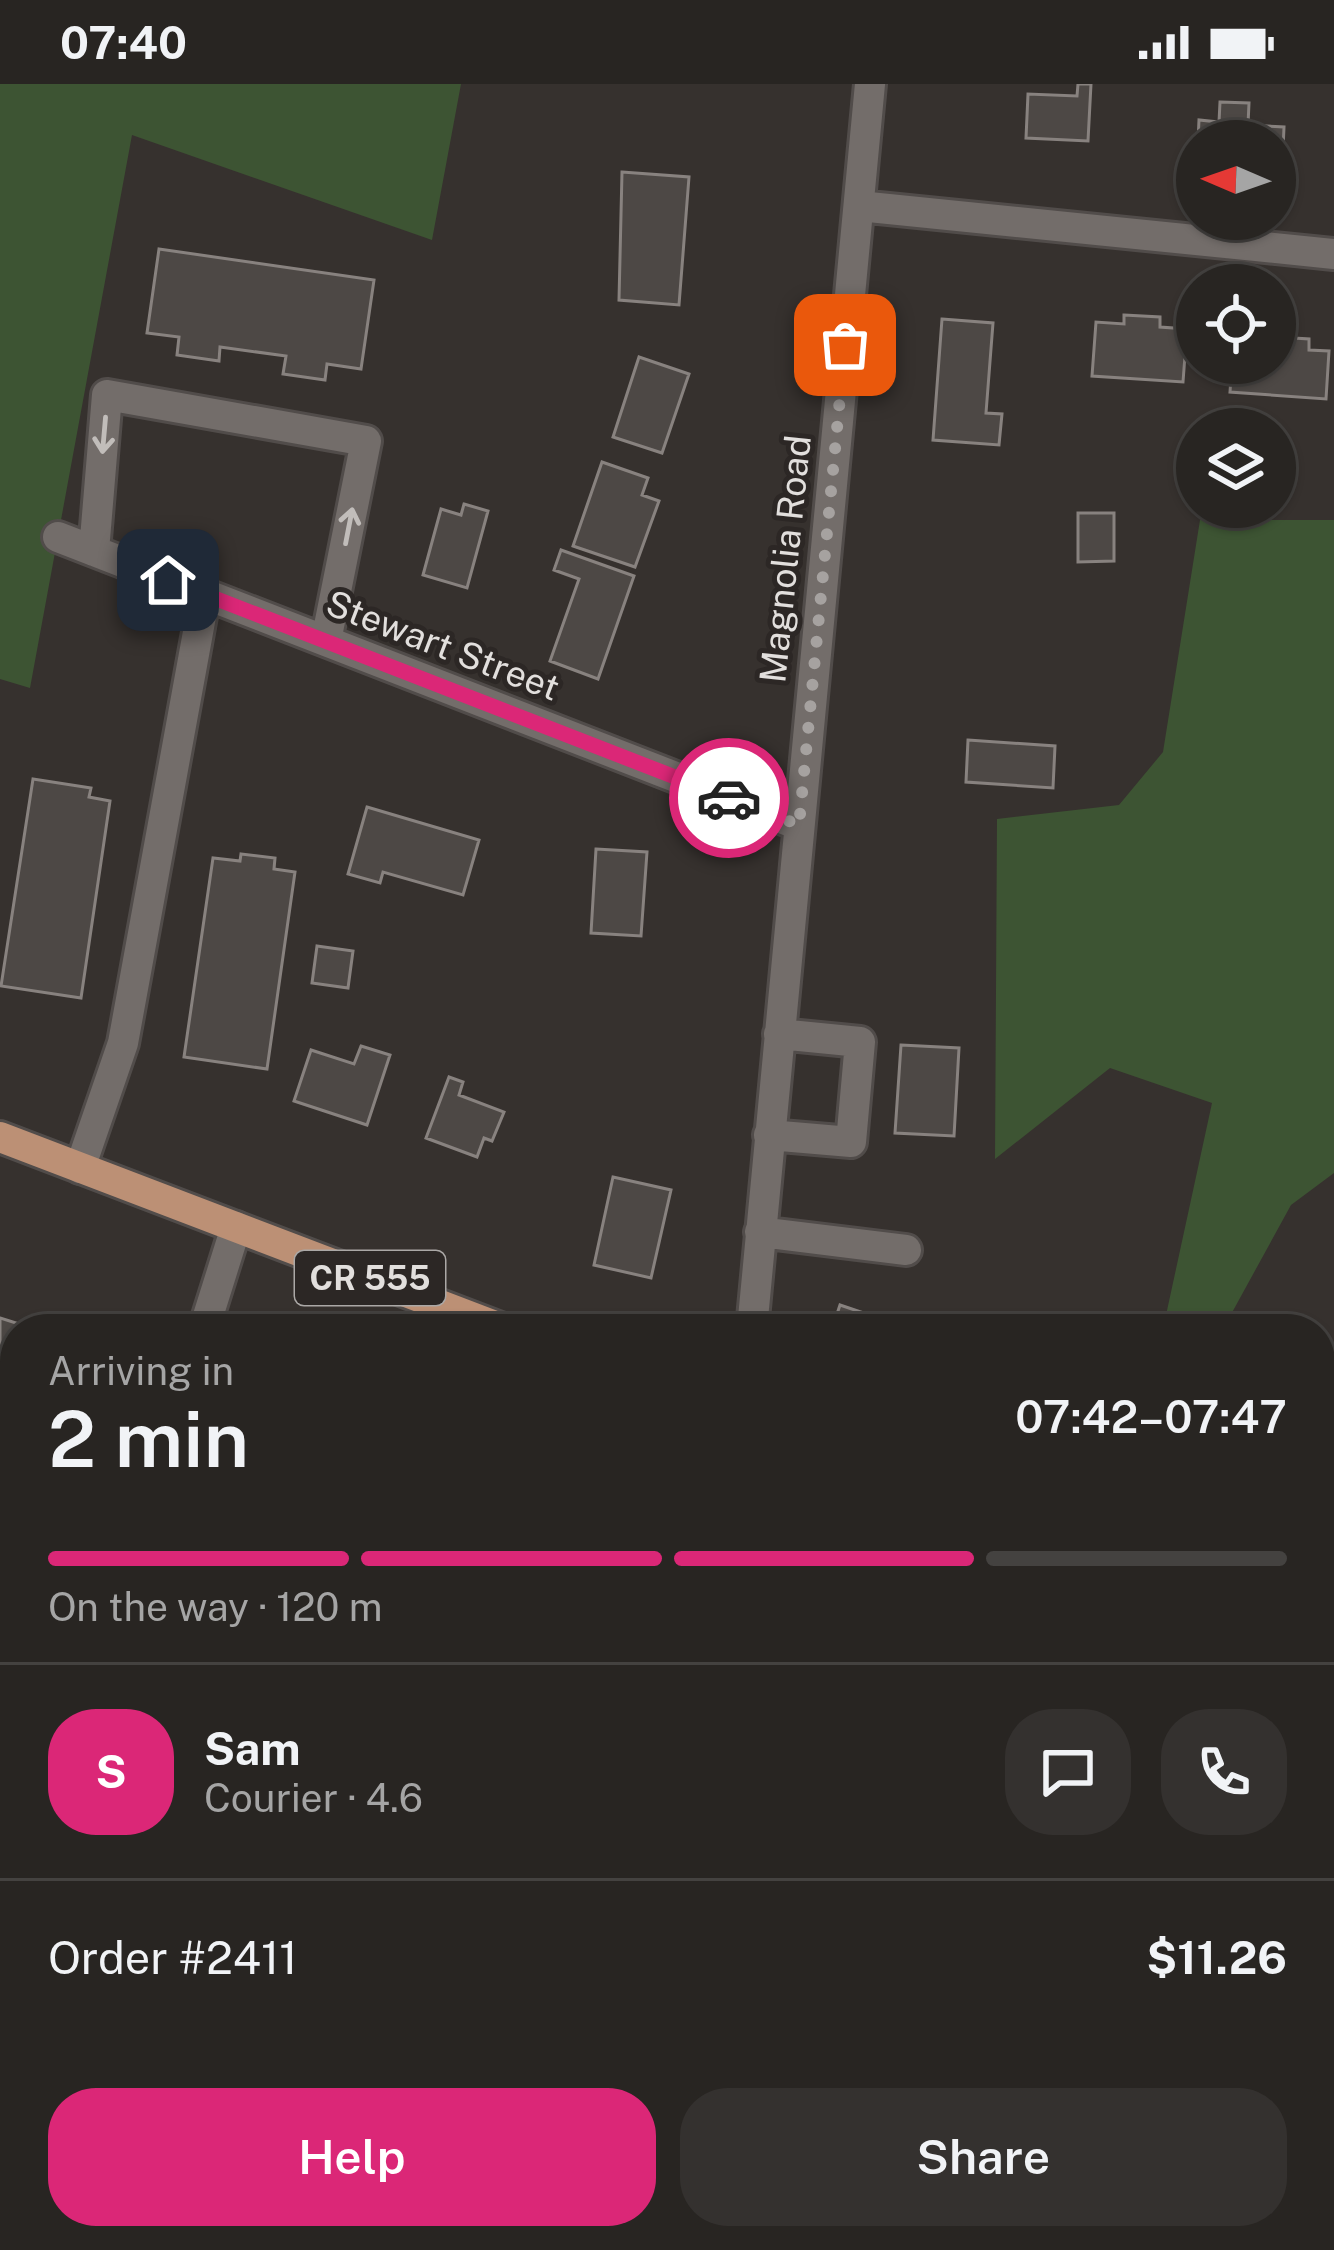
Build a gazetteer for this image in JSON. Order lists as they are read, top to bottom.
{
  "streets": {
    "main road": ["CR 555"],
    "street": ["Magnolia Road", "Stewart Street"]
  },
  "crossings": [
    ["Magnolia Road", "Stewart Street"]
  ],
  "north": "left",
  "page": {
    "status": "07:40",
    "heading": ["2 min", "Arriving in", "07:42–07:47"],
    "panel": [
      "Sam",
      "Courier · 4.6",
      "Order #2411",
      "$11.26"
    ],
    "bar": "On the way · 120 m",
    "round": "S",
    "buttons": ["Help", "Share"]
  }
}
